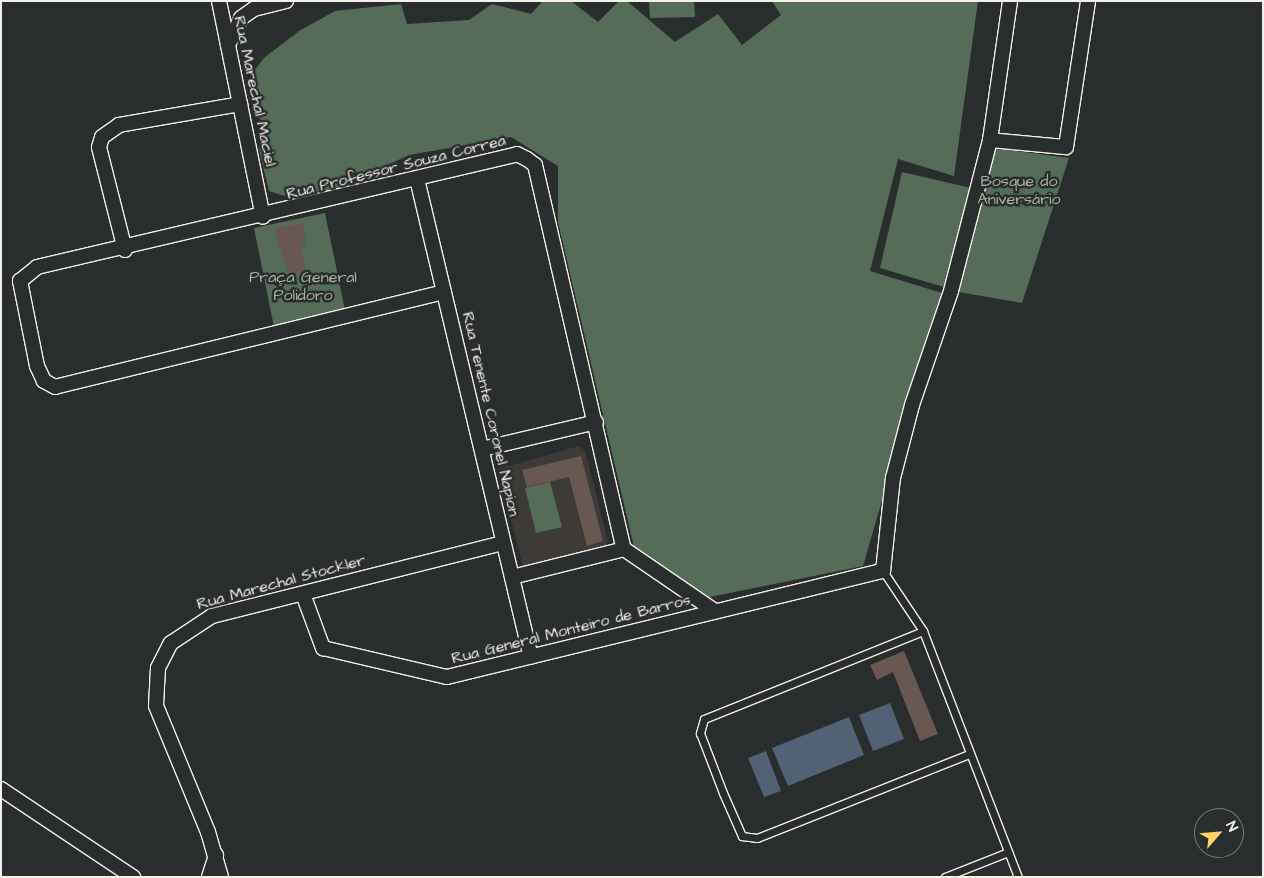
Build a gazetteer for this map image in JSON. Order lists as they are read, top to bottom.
{
  "streets": {
    "street": [
      "Rua Marechal Maciel",
      "Rua Professor Souza Correa",
      "Rua Tenente Coronel Napion",
      "Rua Marechal Stockler",
      "Rua General Monteiro de Barros"
    ]
  },
  "crossings": [
    ["Rua Marechal Maciel", "Rua Professor Souza Correa"],
    ["Rua Professor Souza Correa", "Rua Tenente Coronel Napion"],
    ["Rua Tenente Coronel Napion", "Rua Marechal Stockler"],
    ["Rua Tenente Coronel Napion", "Rua General Monteiro de Barros"],
    ["Rua Marechal Stockler", "Rua General Monteiro de Barros"]
  ],
  "parks": ["Bosque do Aniversário", "Praça General Polidoro"],
  "north": "top right"
}
